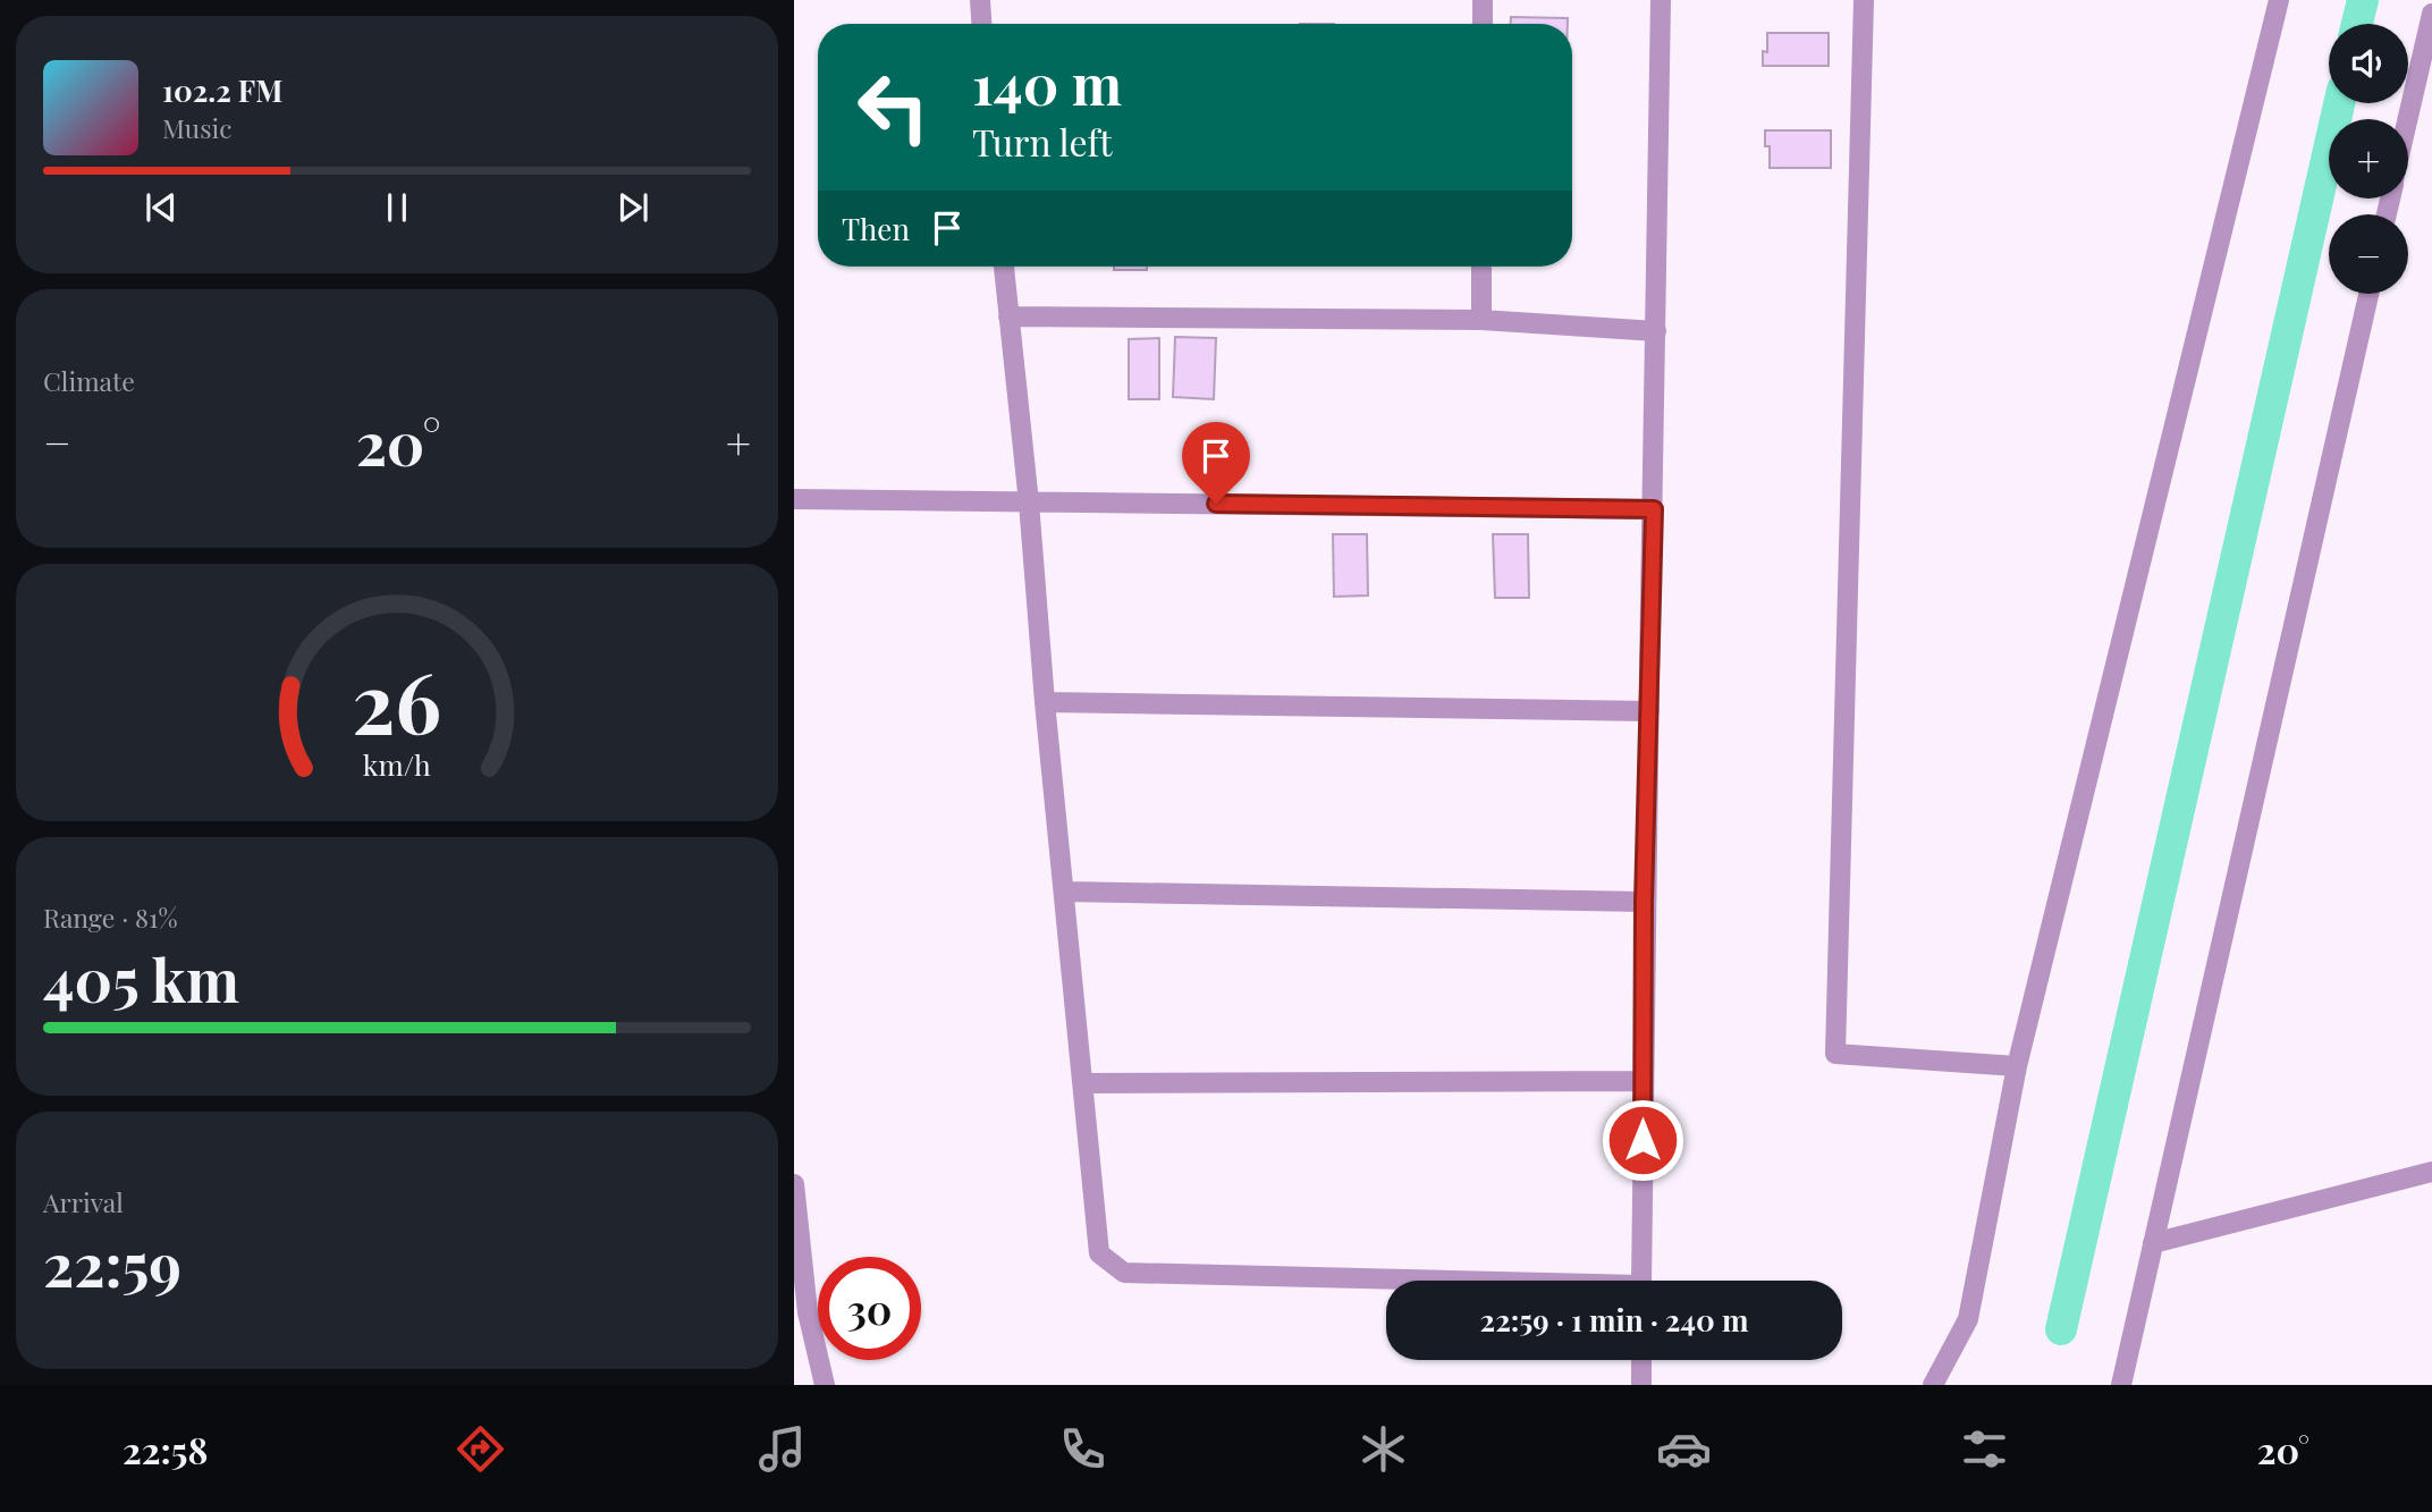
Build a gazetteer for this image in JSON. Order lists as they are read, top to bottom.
{
  "page": {
    "map_buttons": ["+", "−"],
    "turn": ["140 m", "Turn left"],
    "song": ["102.2 FM", "Music"],
    "then": "Then",
    "tile": [
      "Climate",
      ["Range · 81%", "405 km"],
      ["Arrival", "22:59"]
    ],
    "heat": ["−", "20°", "+"],
    "limit": "30",
    "trip": "22:59 · 1 min · 240 m",
    "tabs": ["22:58", "20°"],
    "gauge": ["26", "km/h"]
  }
}
